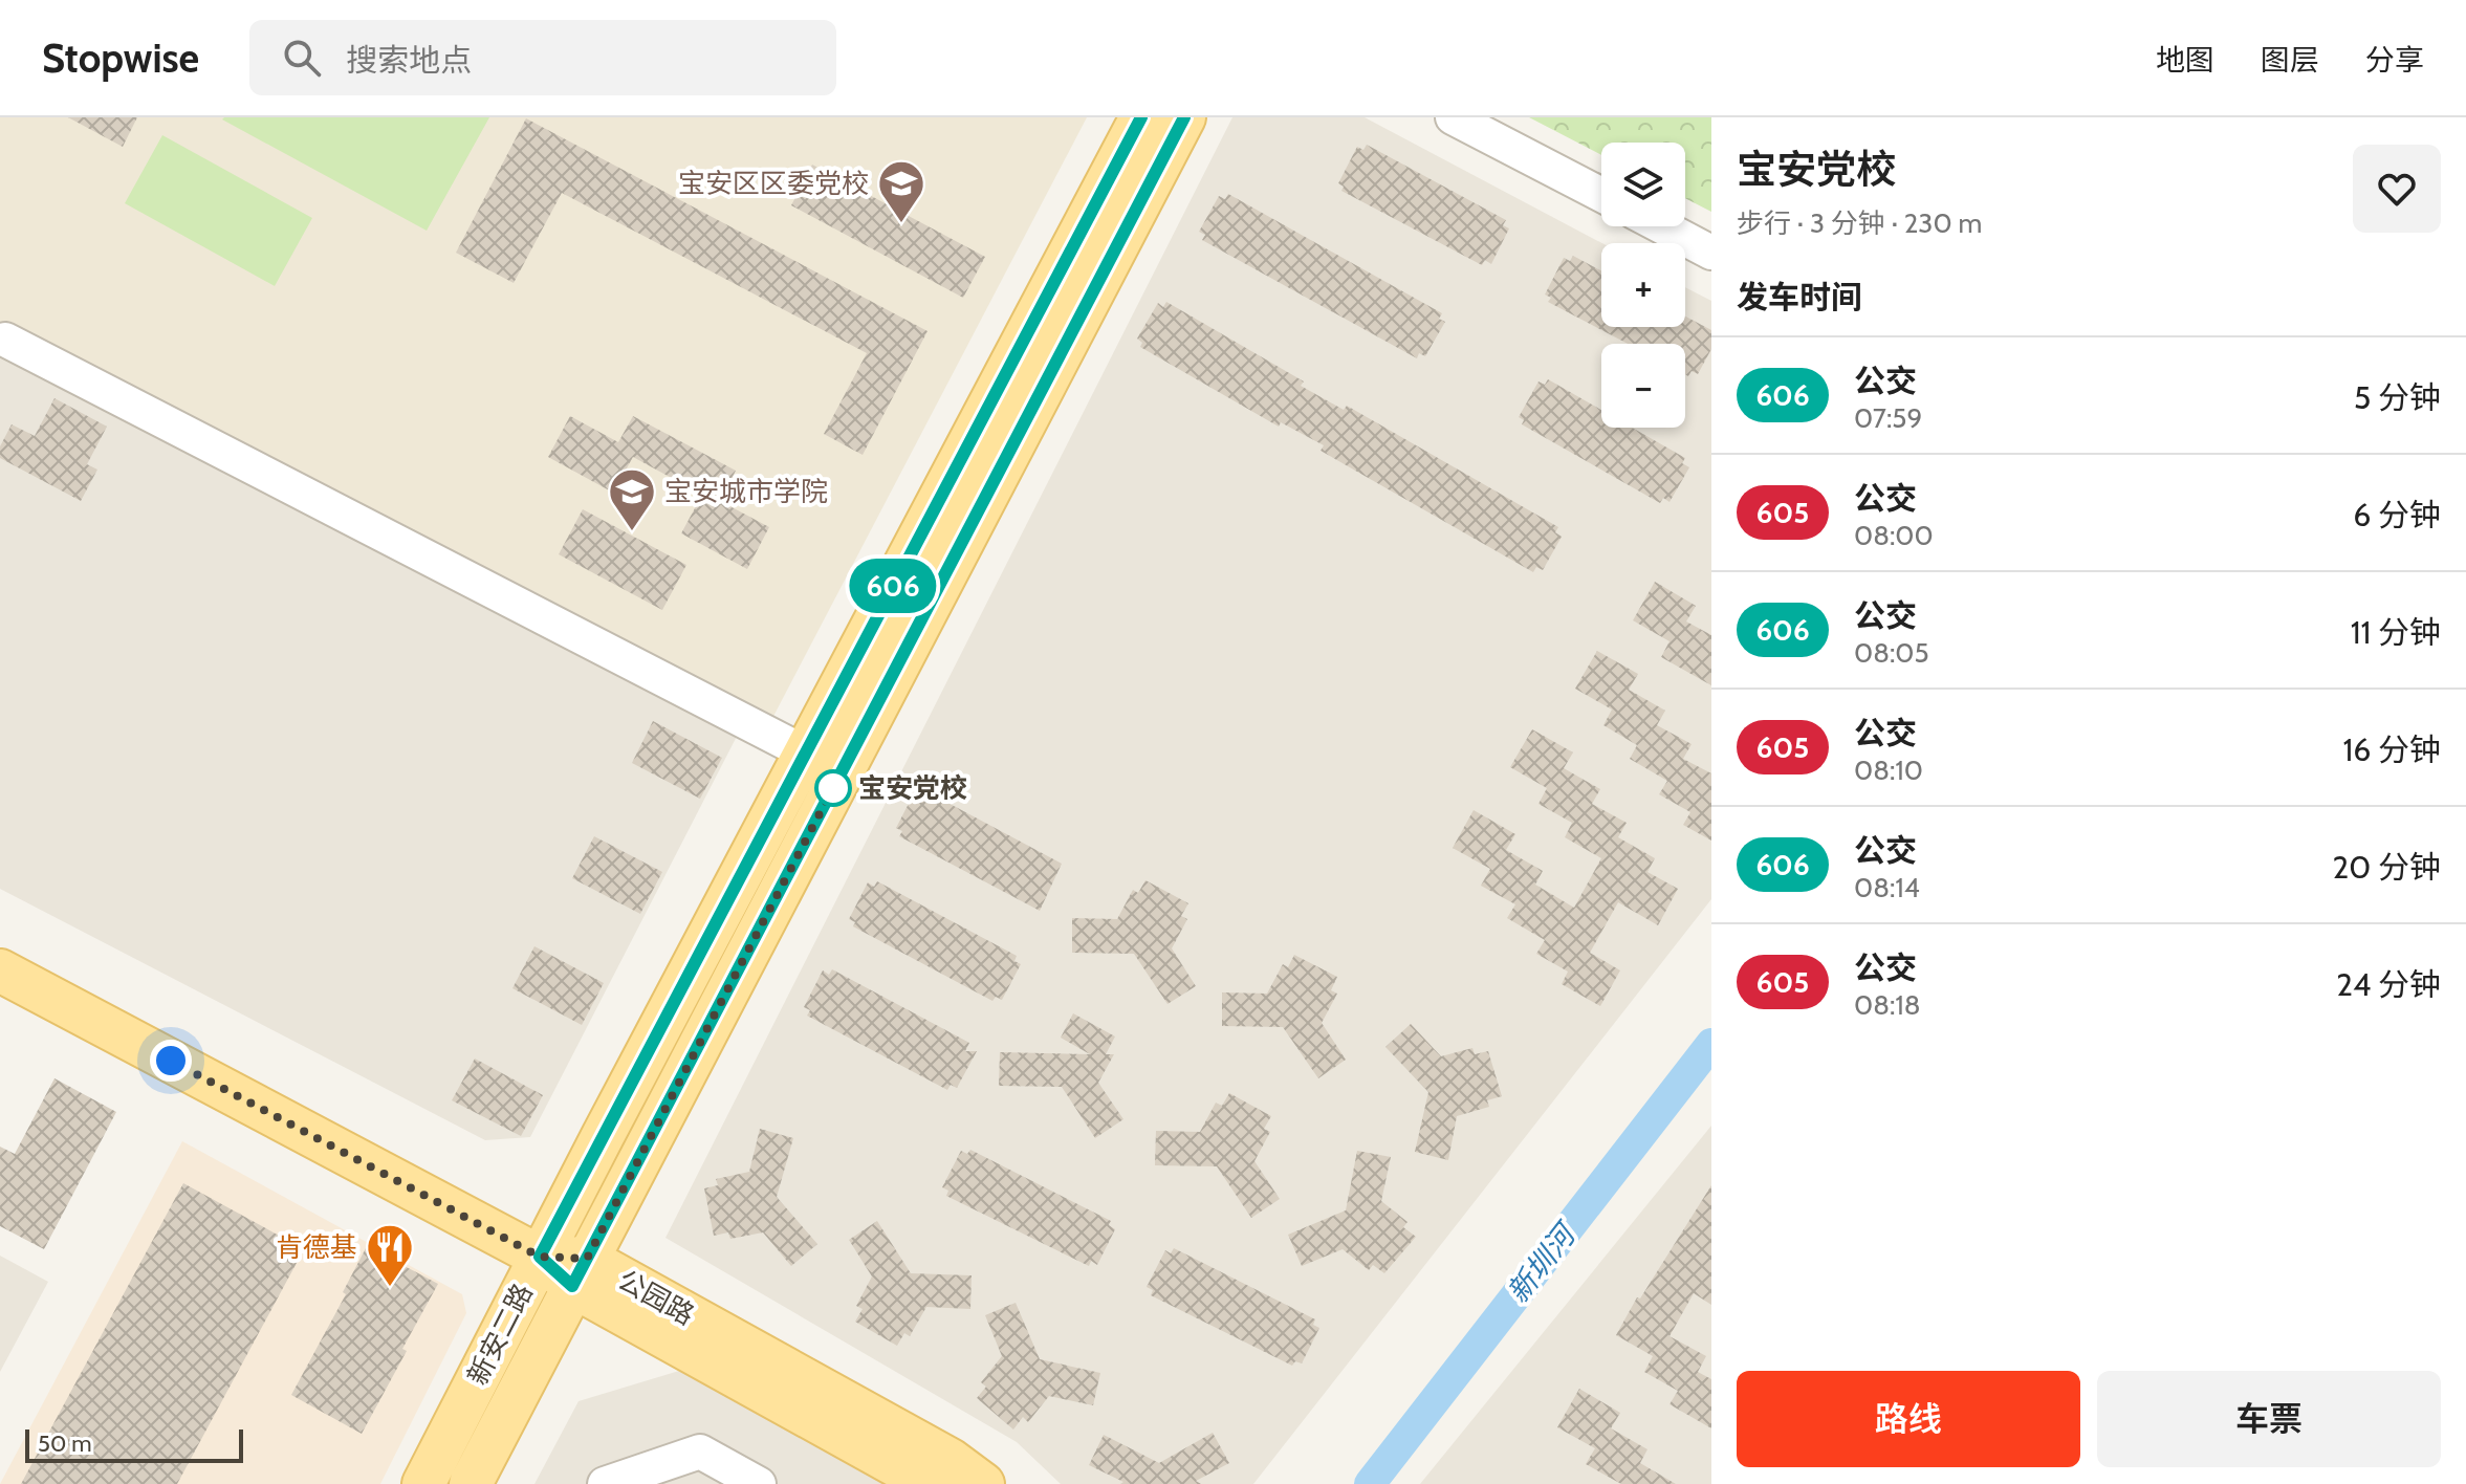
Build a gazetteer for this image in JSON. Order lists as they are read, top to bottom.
{
  "streets": {
    "main road": ["公园路", "新安二路"]
  },
  "crossings": [
    ["公园路", "新安二路"]
  ],
  "water": ["新圳河"],
  "places": {
    "school or university": ["宝安区区委党校", "宝安城市学院"],
    "other": ["宝安党校"],
    "restaurant": ["肯德基"]
  },
  "lines": ["bus line 606"],
  "scale_bar": "50 m",
  "page": {
    "header": "Stopwise",
    "search": "搜索地点",
    "nav": ["地图", "图层", "分享"],
    "on_map": "606",
    "heading": [
      ["宝安党校", "步行 · 3 分钟 · 230 m"],
      "发车时间"
    ],
    "map_buttons": ["+", "−"],
    "list": [
      {
        "mark": "606",
        "name": "公交",
        "note": "07:59",
        "value": "5 分钟"
      },
      {
        "mark": "605",
        "name": "公交",
        "note": "08:00",
        "value": "6 分钟"
      },
      {
        "mark": "606",
        "name": "公交",
        "note": "08:05",
        "value": "11 分钟"
      },
      {
        "mark": "605",
        "name": "公交",
        "note": "08:10",
        "value": "16 分钟"
      },
      {
        "mark": "606",
        "name": "公交",
        "note": "08:14",
        "value": "20 分钟"
      },
      {
        "mark": "605",
        "name": "公交",
        "note": "08:18",
        "value": "24 分钟"
      }
    ],
    "buttons": ["路线", "车票"],
    "scale": "50 m"
  }
}
